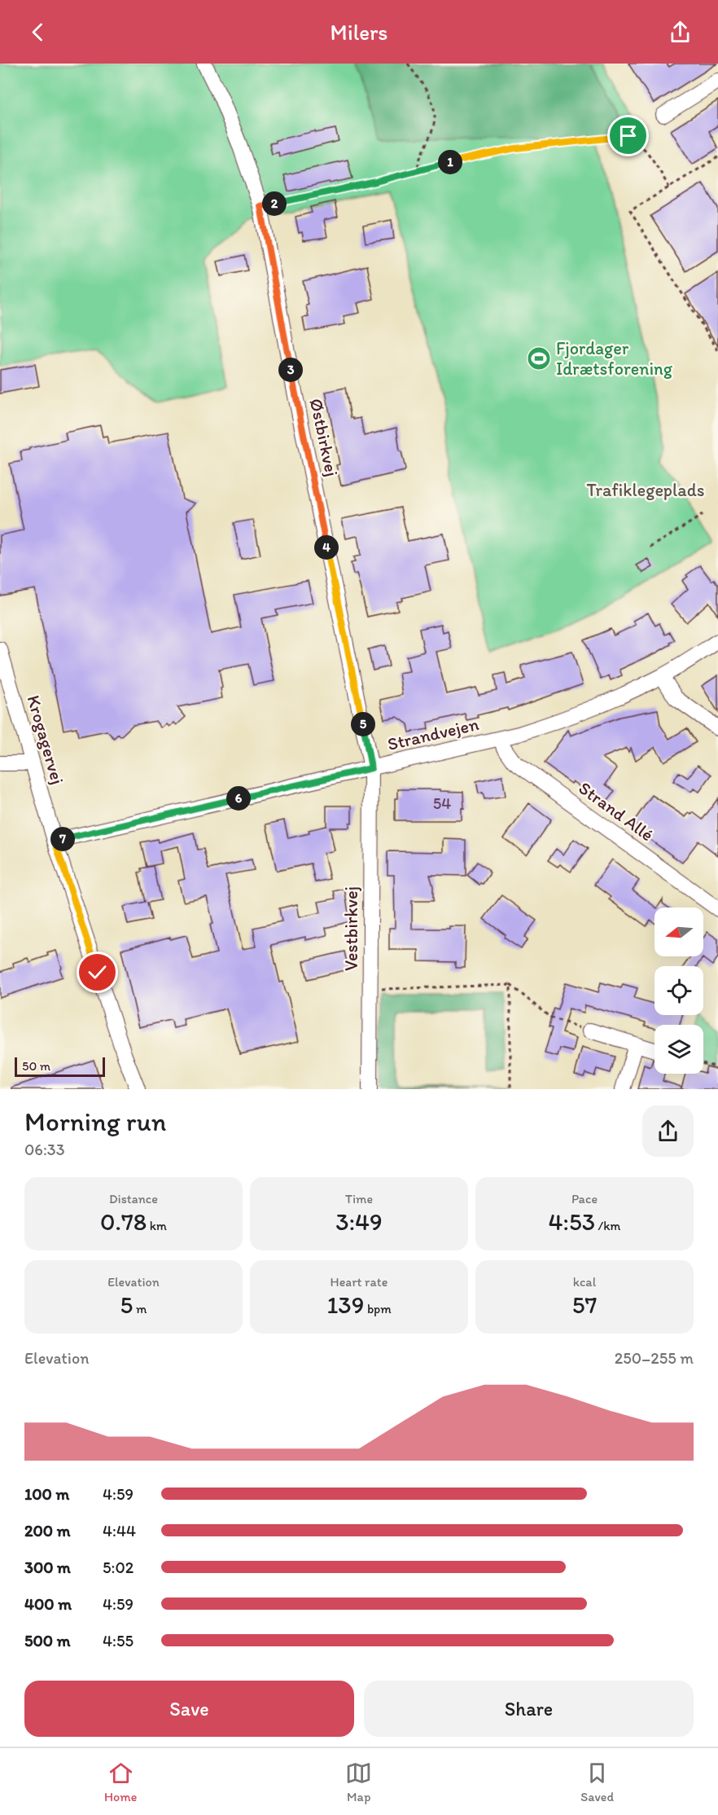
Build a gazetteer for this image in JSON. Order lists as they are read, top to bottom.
{
  "streets": {
    "street": [
      "Østbirkvej",
      "Strandvejen",
      "Krogagervej",
      "Strand Allé",
      "Vestbirkvej"
    ]
  },
  "crossings": [
    ["Østbirkvej", "Strandvejen"],
    ["Østbirkvej", "Vestbirkvej"],
    ["Strandvejen", "Krogagervej"],
    ["Strandvejen", "Strand Allé"],
    ["Strandvejen", "Vestbirkvej"]
  ],
  "parks": ["Trafiklegeplads"],
  "places": {
    "sports": ["Fjordager Idrætsforening"]
  },
  "house_numbers": ["54"],
  "scale_bar": "50 m",
  "north": "left",
  "page": {
    "header": "Milers",
    "pins": [
      "1",
      "2",
      "3",
      "4",
      "5",
      "6",
      "7"
    ],
    "scale": "50 m",
    "heading": ["Morning run", "06:33"],
    "stats": [
      ["Distance", "0.78 km"],
      ["Time", "3:49"],
      ["Pace", "4:53 /km"],
      ["Elevation", "5 m"],
      ["Heart rate", "139 bpm"],
      ["kcal", "57"]
    ],
    "chart": ["Elevation", "250–255 m"],
    "list": [
      {
        "name": "100 m",
        "note": "4:59"
      },
      {
        "name": "200 m",
        "note": "4:44"
      },
      {
        "name": "300 m",
        "note": "5:02"
      },
      {
        "name": "400 m",
        "note": "4:59"
      },
      {
        "name": "500 m",
        "note": "4:55"
      }
    ],
    "buttons": ["Save", "Share"],
    "tabs": ["Home", "Map", "Saved"]
  }
}
